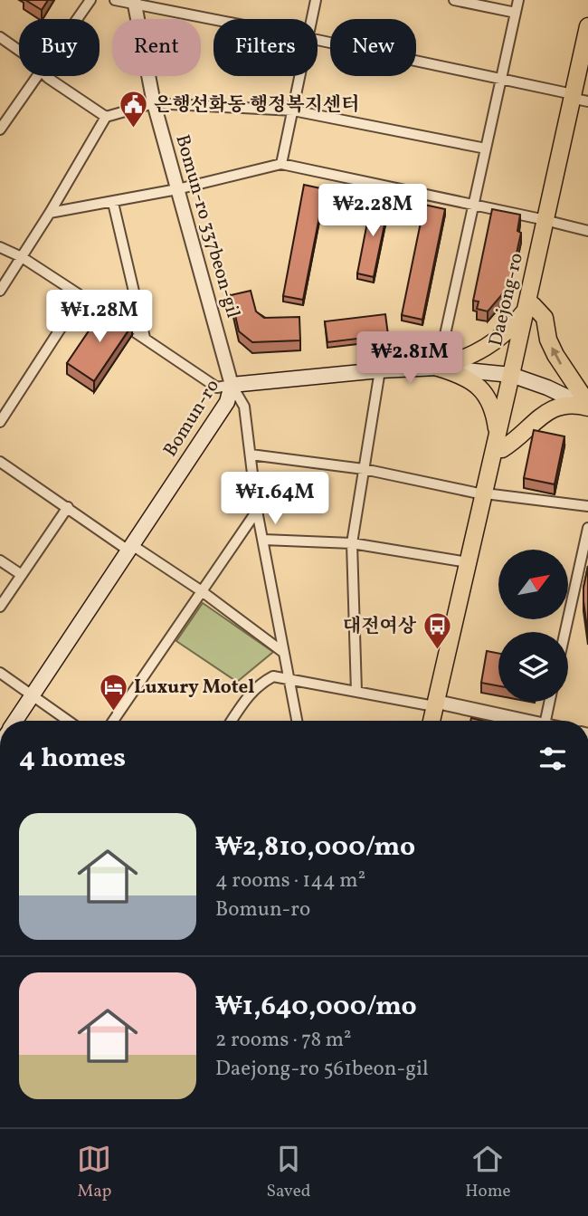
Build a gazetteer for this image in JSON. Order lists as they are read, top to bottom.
{
  "streets": {
    "main road": ["Daejong-ro", "Bomun-ro"],
    "street": ["Bomun-ro 337beon-gil"]
  },
  "crossings": [
    ["Bomun-ro 337beon-gil", "Bomun-ro"],
    ["Daejong-ro", "Bomun-ro"]
  ],
  "places": {
    "public building": ["은행선화동 행정복지센터"],
    "bus stop": ["대전여상"],
    "hotel": ["Luxury Motel"]
  },
  "north": "top right",
  "page": {
    "chip": [
      "Buy",
      "Rent",
      "Filters",
      "New"
    ],
    "price": [
      "₩2.28M",
      "₩1.28M",
      "₩2.81M",
      "₩1.64M"
    ],
    "heading": "4 homes",
    "list": [
      {
        "name": "₩2,810,000/mo",
        "note": "4 rooms · 144 m² · Bomun-ro"
      },
      {
        "name": "₩1,640,000/mo",
        "note": "2 rooms · 78 m² · Daejong-ro 561beon-gil"
      }
    ],
    "tabs": ["Map", "Saved", "Home"]
  }
}
